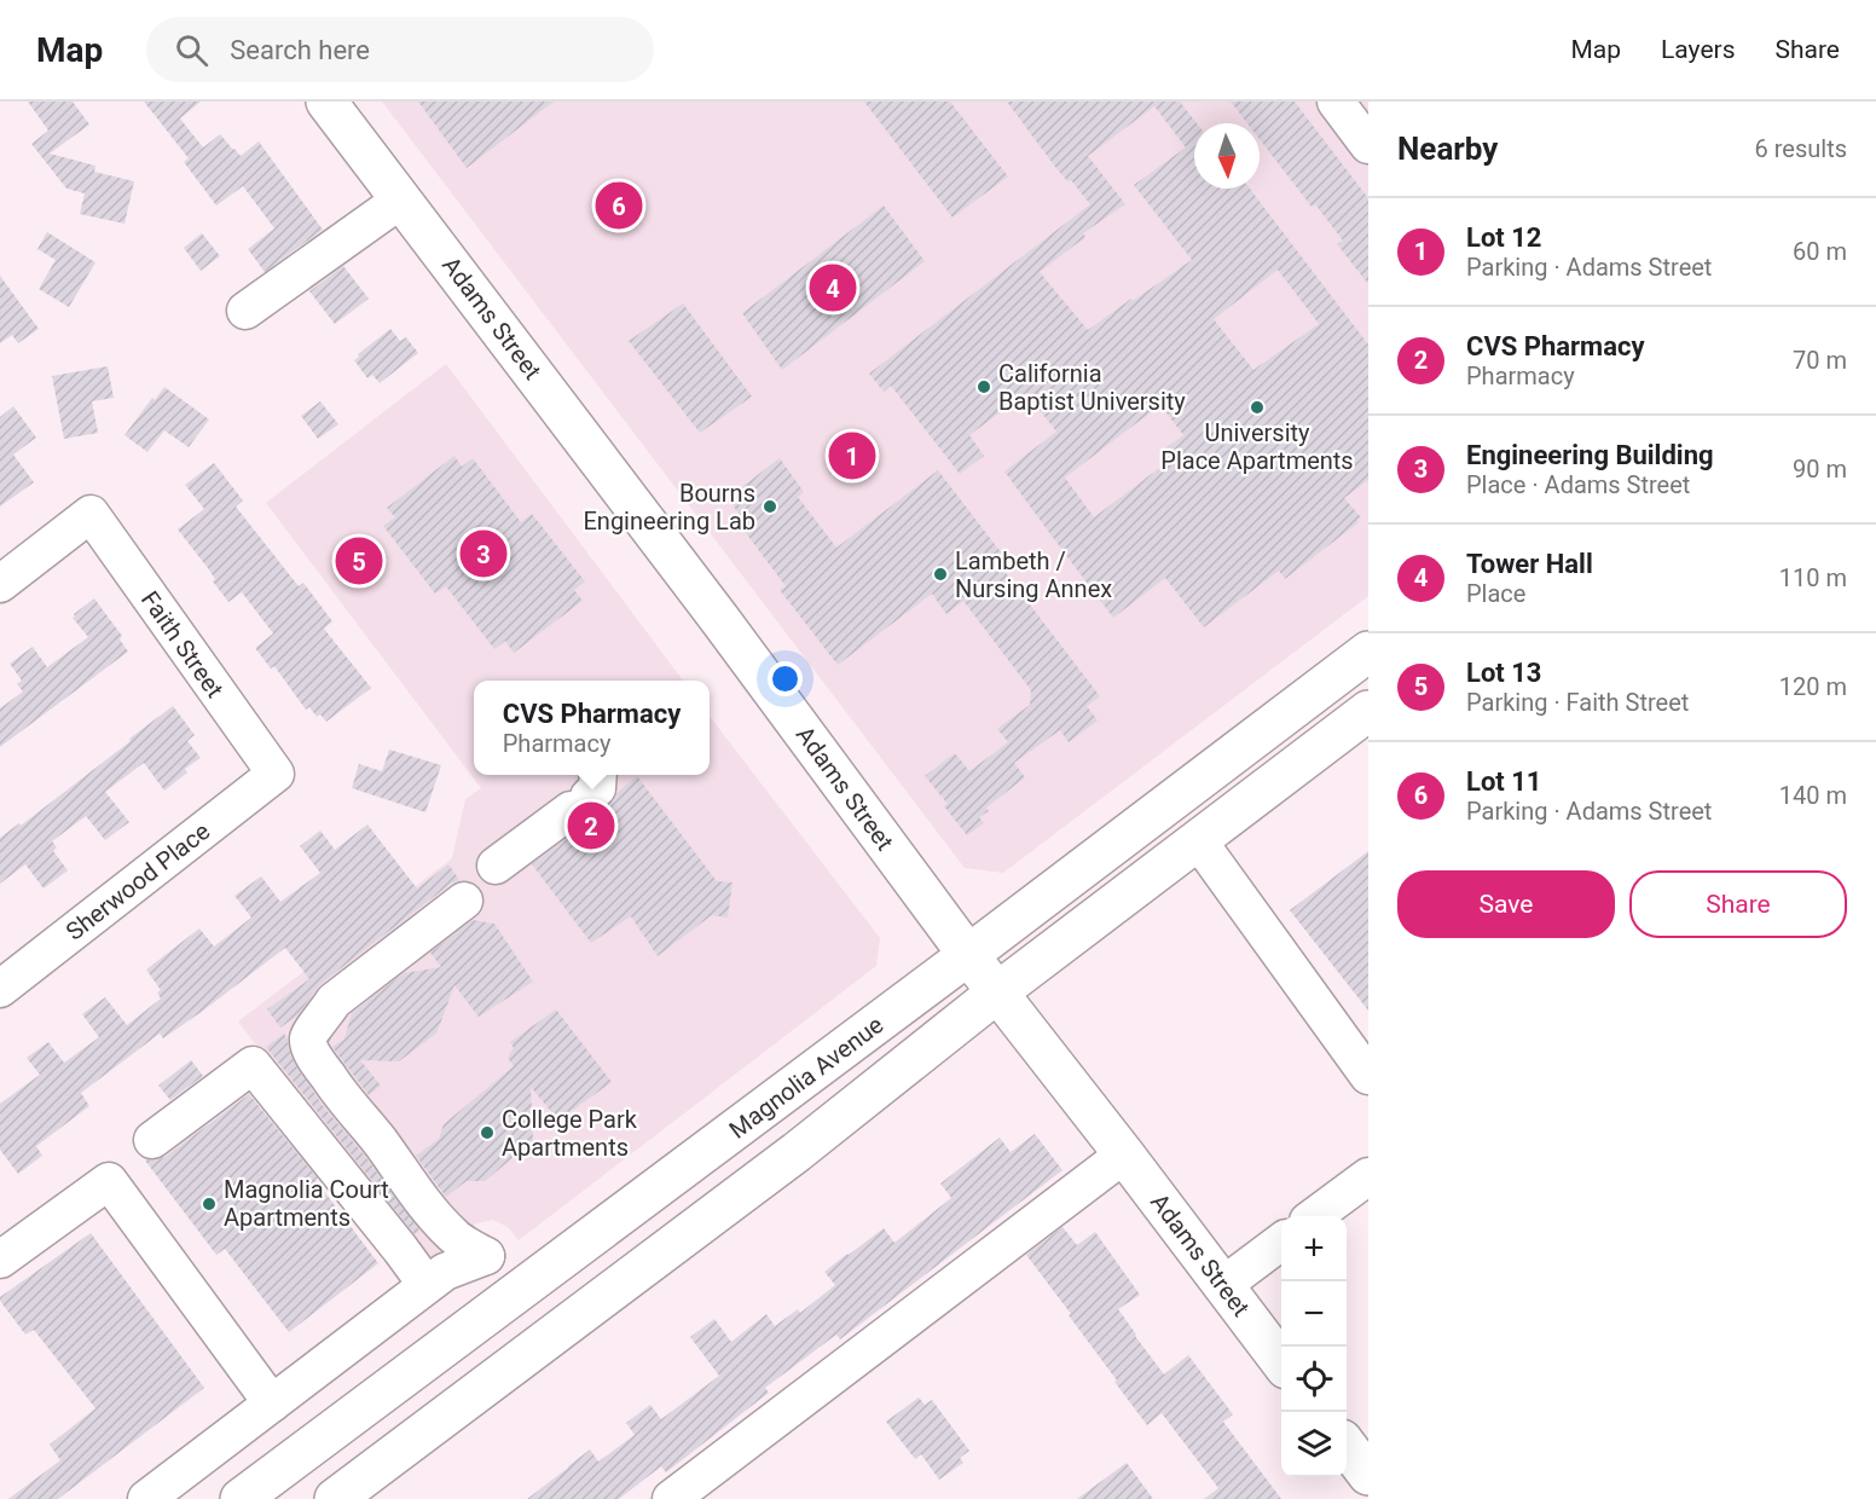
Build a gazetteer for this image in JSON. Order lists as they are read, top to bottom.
{
  "streets": {
    "main road": ["Adams Street", "Magnolia Avenue"],
    "street": ["Faith Street", "Sherwood Place"]
  },
  "crossings": [
    ["Adams Street", "Magnolia Avenue"],
    ["Faith Street", "Sherwood Place"]
  ],
  "places": [
    "California Baptist University",
    "University Place Apartments",
    "Bourns Engineering Lab",
    "Lambeth / Nursing Annex",
    "College Park Apartments",
    "Magnolia Court Apartments"
  ],
  "north": "bottom",
  "page": {
    "header": "Map",
    "search": "Search here",
    "nav": ["Map", "Layers", "Share"],
    "heading": ["Nearby", "6 results"],
    "pins": [
      "6",
      "4",
      "1",
      "3",
      "5",
      "2"
    ],
    "list": [
      {
        "mark": "1",
        "name": "Lot 12",
        "note": "Parking · Adams Street",
        "value": "60 m"
      },
      {
        "mark": "2",
        "name": "CVS Pharmacy",
        "note": "Pharmacy",
        "value": "70 m"
      },
      {
        "mark": "3",
        "name": "Engineering Building",
        "note": "Place · Adams Street",
        "value": "90 m"
      },
      {
        "mark": "4",
        "name": "Tower Hall",
        "note": "Place",
        "value": "110 m"
      },
      {
        "mark": "5",
        "name": "Lot 13",
        "note": "Parking · Faith Street",
        "value": "120 m"
      },
      {
        "mark": "6",
        "name": "Lot 11",
        "note": "Parking · Adams Street",
        "value": "140 m"
      }
    ],
    "popup": ["CVS Pharmacy", "Pharmacy"],
    "buttons": ["Save", "Share"],
    "map_buttons": ["+", "−"]
  }
}
